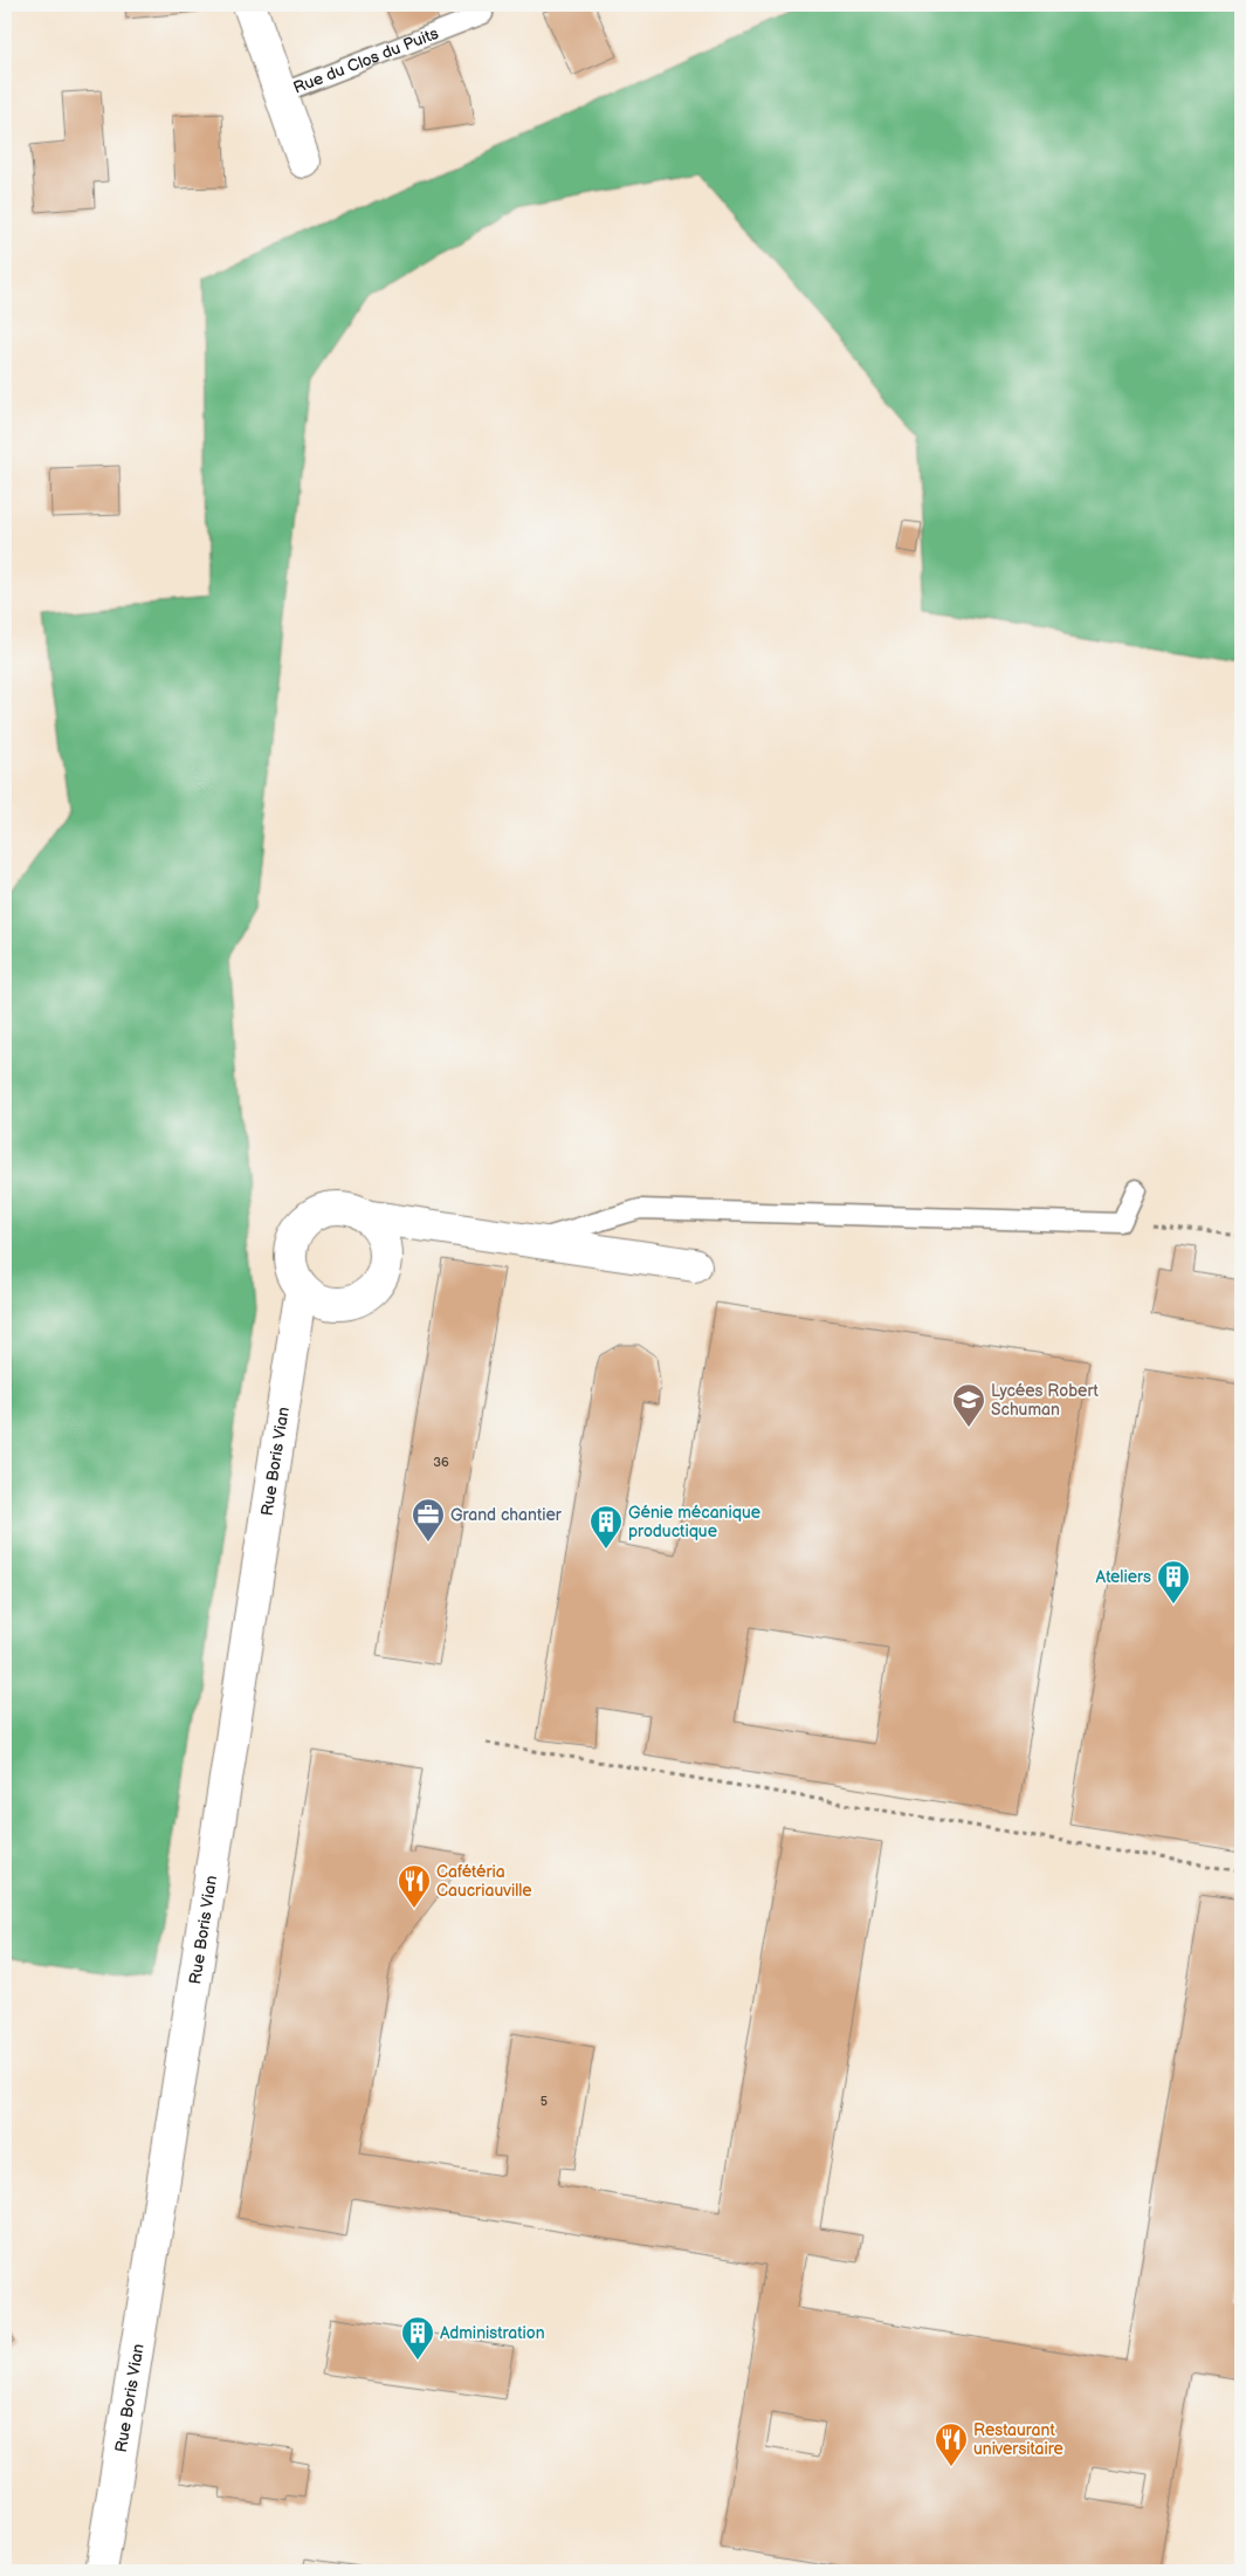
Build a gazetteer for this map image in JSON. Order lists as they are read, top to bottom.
{
  "streets": {
    "street": ["Rue du Clos du Puits", "Rue Boris Vian"]
  },
  "places": {
    "school or university": ["Lycées Robert Schuman"],
    "office": ["Grand chantier"],
    "building": ["Génie mécanique productique", "Ateliers", "Administration"],
    "restaurant": ["Cafétéria Caucriauville", "Restaurant universitaire"]
  },
  "house_numbers": ["36", "5"]
}
